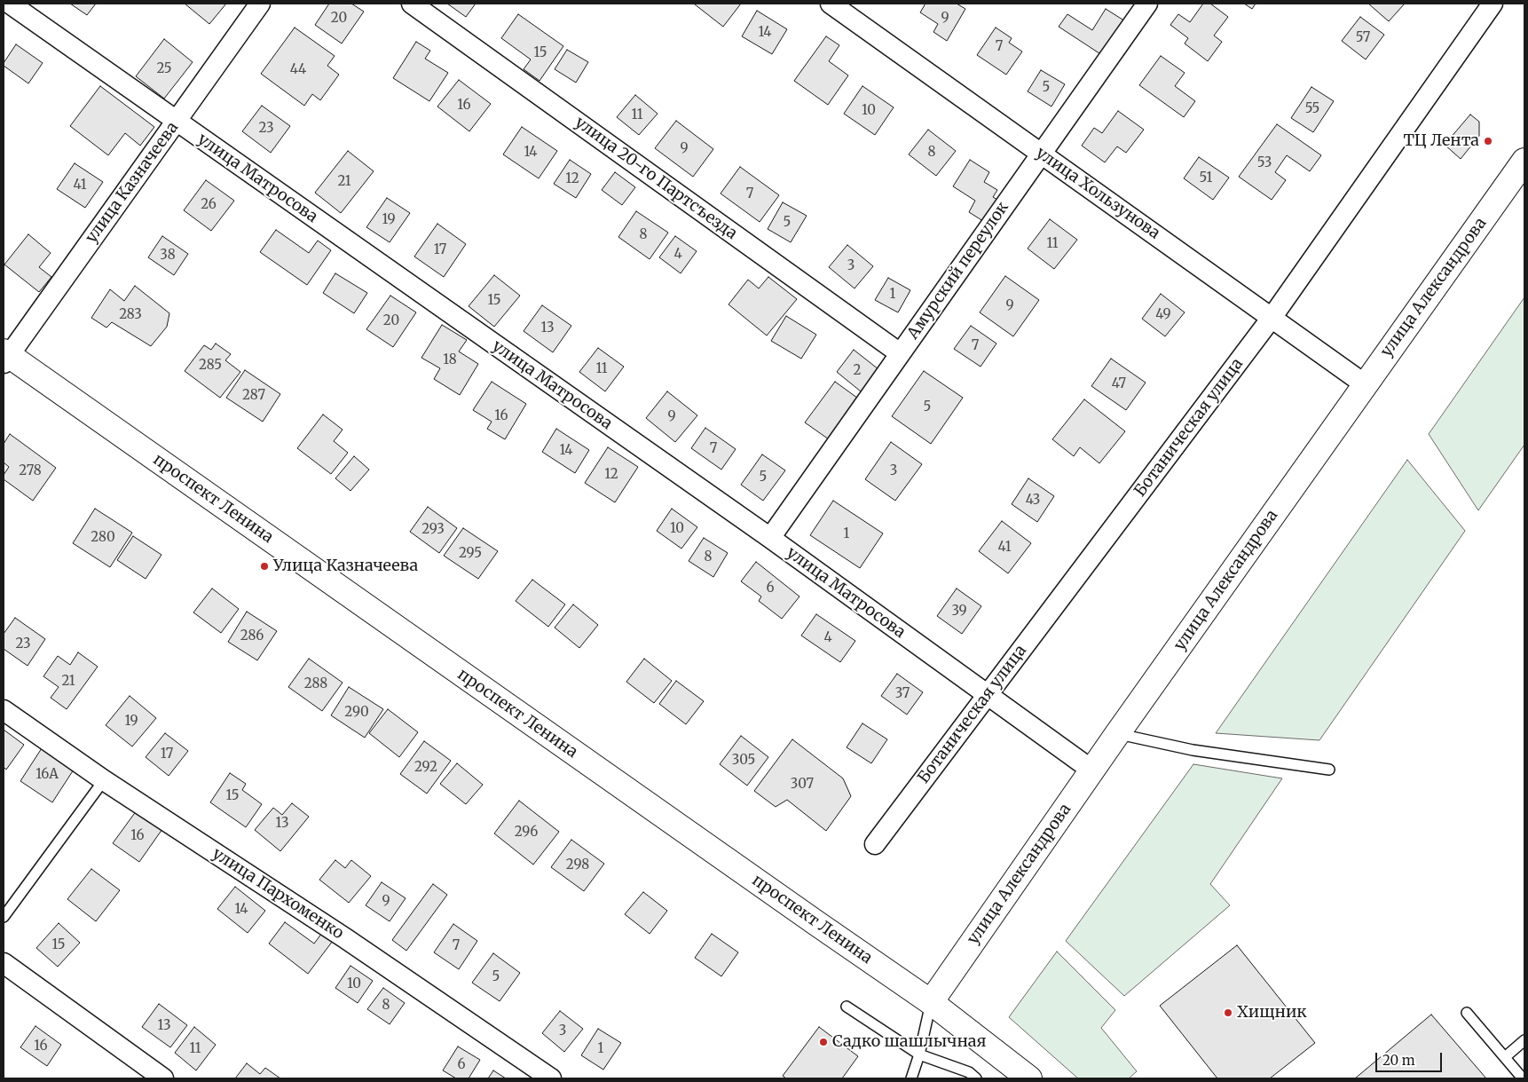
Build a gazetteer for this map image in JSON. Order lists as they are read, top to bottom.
{
  "streets": {
    "main road": ["улица Александрова", "проспект Ленина"],
    "street": [
      "улица Матросова",
      "улица 20-го Партсъезда",
      "улица Казначеева",
      "улица Хользунова",
      "Амурский переулок",
      "Ботаническая улица",
      "улица Пархоменко"
    ]
  },
  "crossings": [
    ["улица Матросова", "улица Казначеева"],
    ["улица Матросова", "Амурский переулок"],
    ["улица Матросова", "улица Александрова"],
    ["улица Матросова", "Ботаническая улица"],
    ["улица 20-го Партсъезда", "Амурский переулок"],
    ["улица Казначеева", "проспект Ленина"],
    ["улица Хользунова", "Амурский переулок"],
    ["улица Хользунова", "улица Александрова"],
    ["улица Хользунова", "Ботаническая улица"],
    ["улица Александрова", "проспект Ленина"]
  ],
  "places": [
    "ТЦ Лента",
    "Улица Казначеева",
    "Хищник",
    "Садко шашлычная"
  ],
  "house_numbers": [
    "20",
    "9",
    "14",
    "57",
    "7",
    "15",
    "25",
    "44",
    "5",
    "16",
    "55",
    "10",
    "11",
    "23",
    "9",
    "14",
    "8",
    "53",
    "51",
    "12",
    "21",
    "41",
    "7",
    "26",
    "19",
    "5",
    "8",
    "11",
    "17",
    "4",
    "38",
    "3",
    "1",
    "15",
    "9",
    "283",
    "49",
    "20",
    "13",
    "7",
    "18",
    "285",
    "11",
    "2",
    "47",
    "287",
    "5",
    "16",
    "9",
    "7",
    "14",
    "278",
    "3",
    "12",
    "5",
    "43",
    "10",
    "293",
    "1",
    "280",
    "41",
    "295",
    "8",
    "6",
    "39",
    "286",
    "4",
    "23",
    "21",
    "288",
    "37",
    "290",
    "19",
    "17",
    "305",
    "292",
    "16А",
    "307",
    "15",
    "13",
    "296",
    "16",
    "298",
    "9",
    "14",
    "15",
    "7",
    "5",
    "10",
    "8",
    "13",
    "3",
    "16",
    "11",
    "1",
    "6"
  ],
  "scale_bar": "20 m"
}
